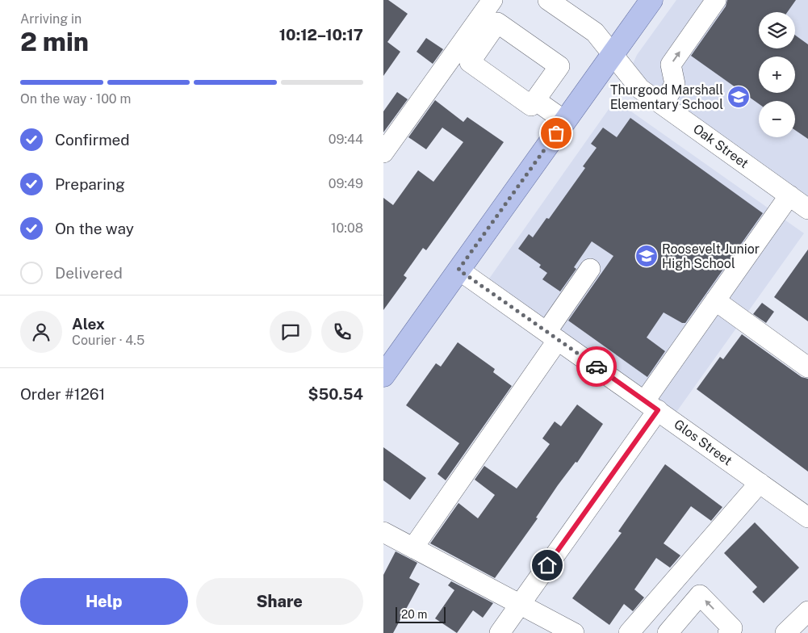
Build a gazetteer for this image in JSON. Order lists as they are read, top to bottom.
{
  "streets": {
    "street": ["Oak Street", "Glos Street"]
  },
  "places": {
    "school or university": ["Thurgood Marshall Elementary School", "Roosevelt Junior High School"]
  },
  "scale_bar": "20 m",
  "page": {
    "heading": ["2 min", "Arriving in", "10:12–10:17"],
    "panel": [
      "Alex",
      "Courier · 4.5",
      "Order #1261",
      "$50.54"
    ],
    "map_buttons": ["+", "−"],
    "bar": "On the way · 100 m",
    "list": [
      ["Confirmed", "09:44"],
      ["Preparing", "09:49"],
      ["On the way", "10:08"],
      "Delivered"
    ],
    "buttons": ["Help", "Share"],
    "scale": "20 m"
  }
}
